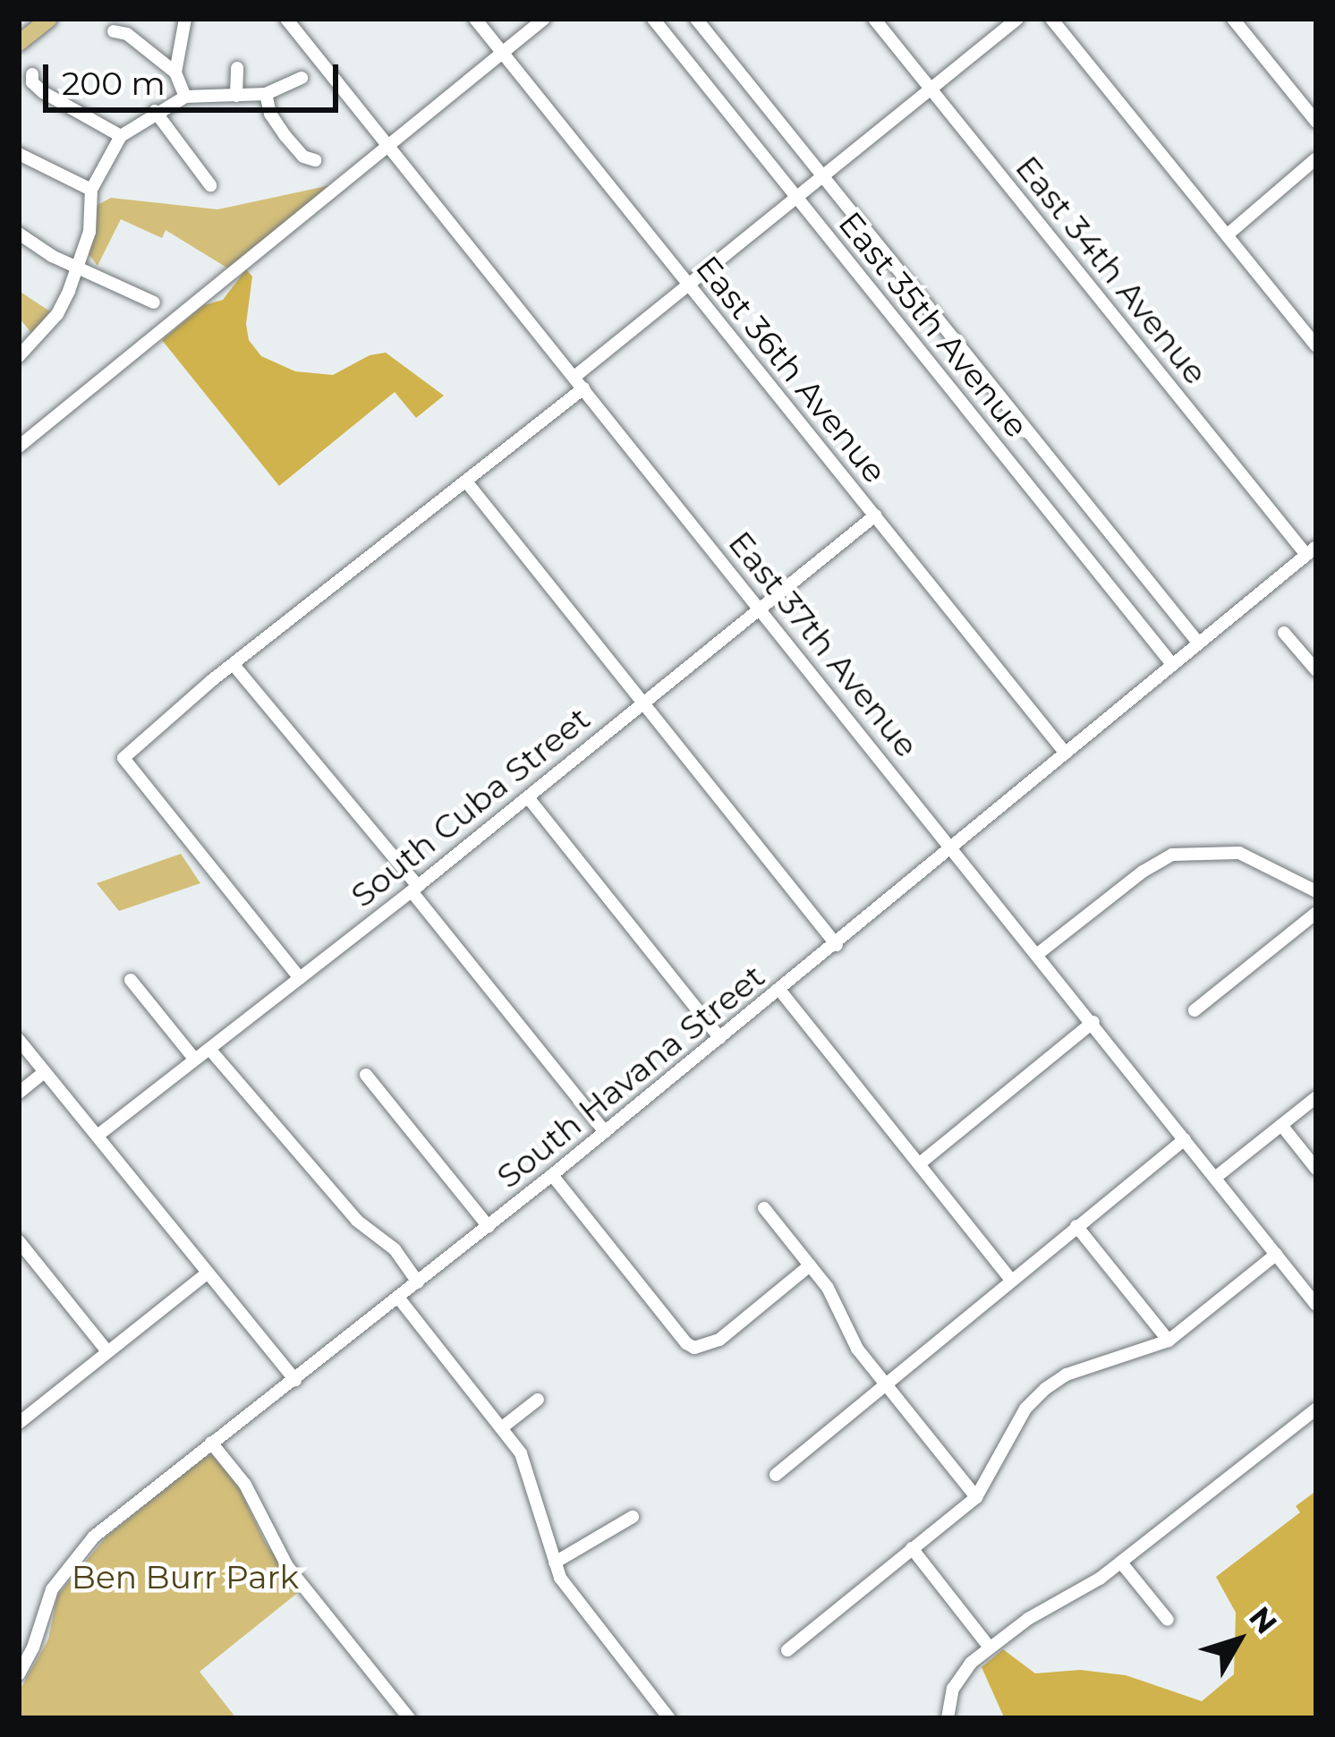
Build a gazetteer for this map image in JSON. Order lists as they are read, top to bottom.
{
  "streets": {
    "street": [
      "East 34th Avenue",
      "East 35th Avenue",
      "East 36th Avenue",
      "East 37th Avenue",
      "South Cuba Street",
      "South Havana Street"
    ]
  },
  "crossings": [
    ["East 34th Avenue", "South Havana Street"],
    ["East 35th Avenue", "South Havana Street"],
    ["East 36th Avenue", "South Cuba Street"],
    ["East 36th Avenue", "South Havana Street"],
    ["East 37th Avenue", "South Cuba Street"],
    ["East 37th Avenue", "South Havana Street"]
  ],
  "parks": ["Ben Burr Park"],
  "scale_bar": "200 m",
  "north": "top right"
}
